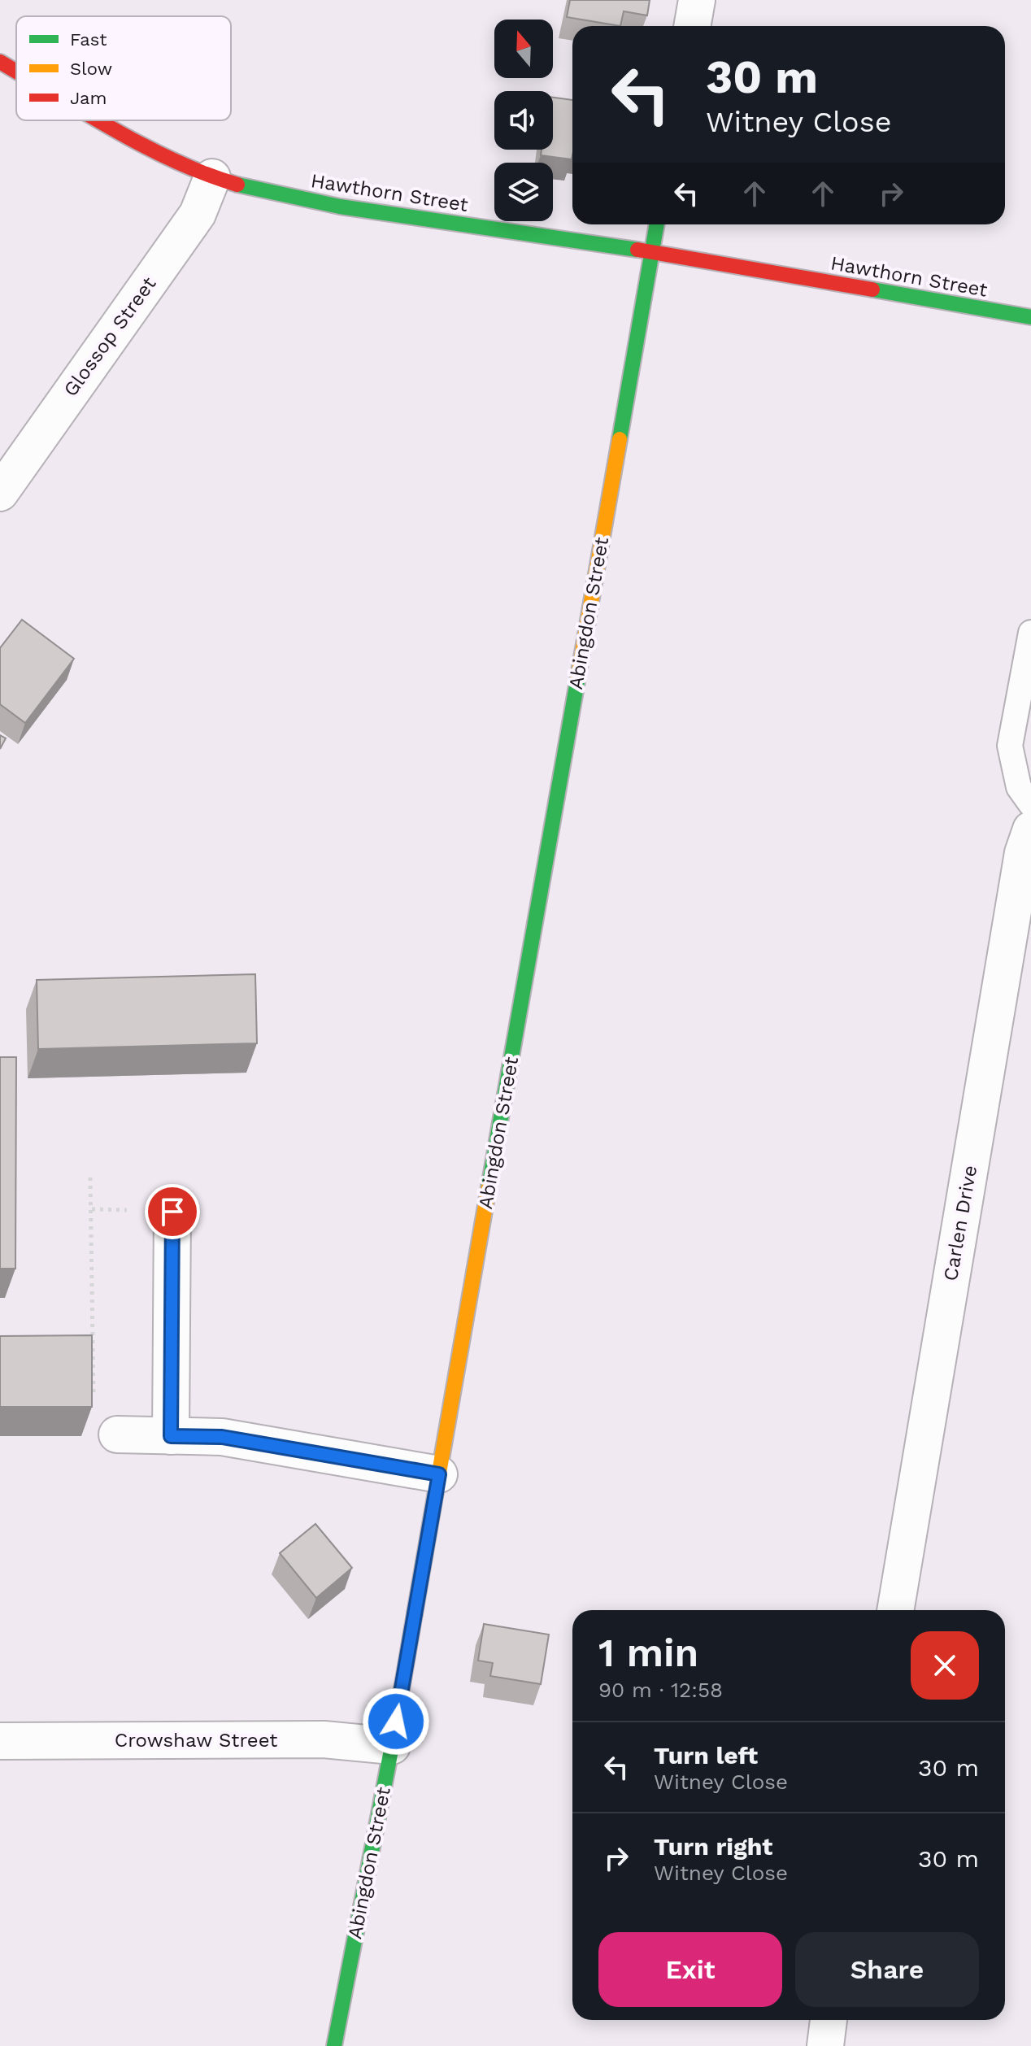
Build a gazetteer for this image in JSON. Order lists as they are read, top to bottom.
{
  "streets": {
    "street": [
      "Hawthorn Street",
      "Glossop Street",
      "Abingdon Street",
      "Carlen Drive",
      "Crowshaw Street"
    ]
  },
  "crossings": [
    ["Hawthorn Street", "Glossop Street"],
    ["Hawthorn Street", "Abingdon Street"],
    ["Abingdon Street", "Crowshaw Street"]
  ],
  "legend": ["Fast", "Slow", "Jam"],
  "north": "top",
  "page": {
    "turn": ["30 m", "Witney Close"],
    "heading": ["1 min", "90 m · 12:58"],
    "list": [
      {
        "name": "Turn left",
        "note": "Witney Close",
        "value": "30 m"
      },
      {
        "name": "Turn right",
        "note": "Witney Close",
        "value": "30 m"
      }
    ],
    "buttons": ["Exit", "Share"]
  }
}
